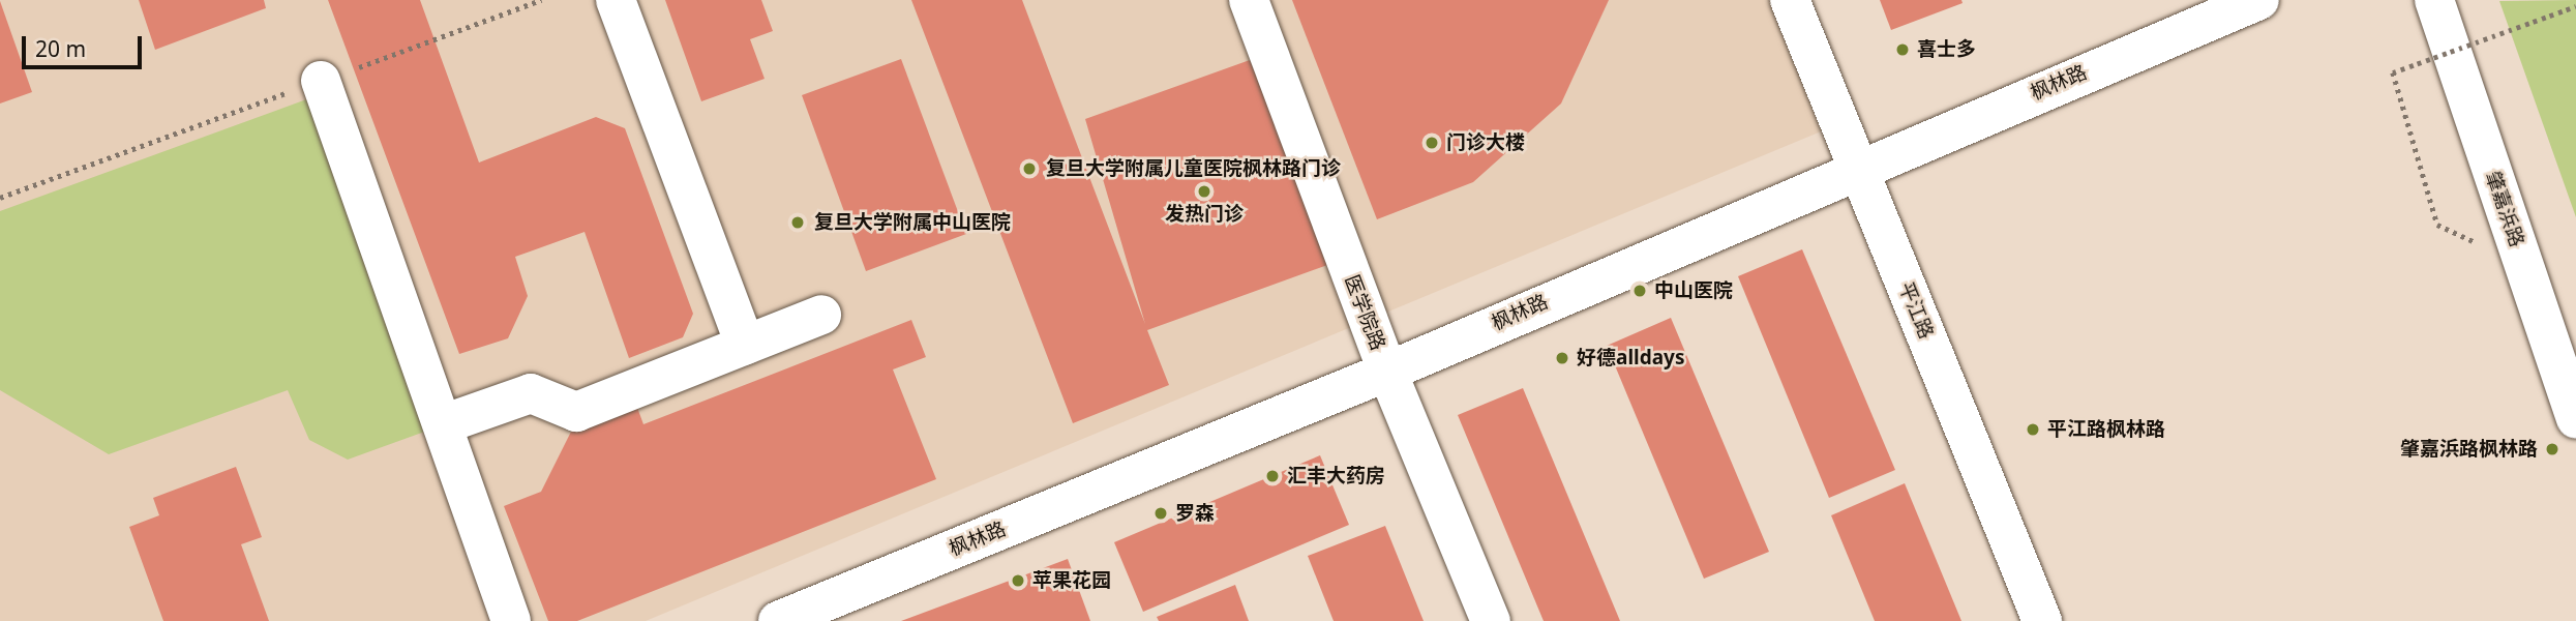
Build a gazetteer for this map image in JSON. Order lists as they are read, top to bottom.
{
  "streets": {
    "street": [
      "枫林路",
      "肇嘉浜路",
      "平江路",
      "医学院路"
    ]
  },
  "crossings": [
    ["枫林路", "平江路"],
    ["枫林路", "医学院路"]
  ],
  "places": [
    "喜士多",
    "门诊大楼",
    "复旦大学附属儿童医院枫林路门诊",
    "发热门诊",
    "复旦大学附属中山医院",
    "中山医院",
    "好德alldays",
    "平江路枫林路",
    "肇嘉浜路枫林路",
    "汇丰大药房",
    "罗森",
    "苹果花园"
  ],
  "scale_bar": "20 m"
}
